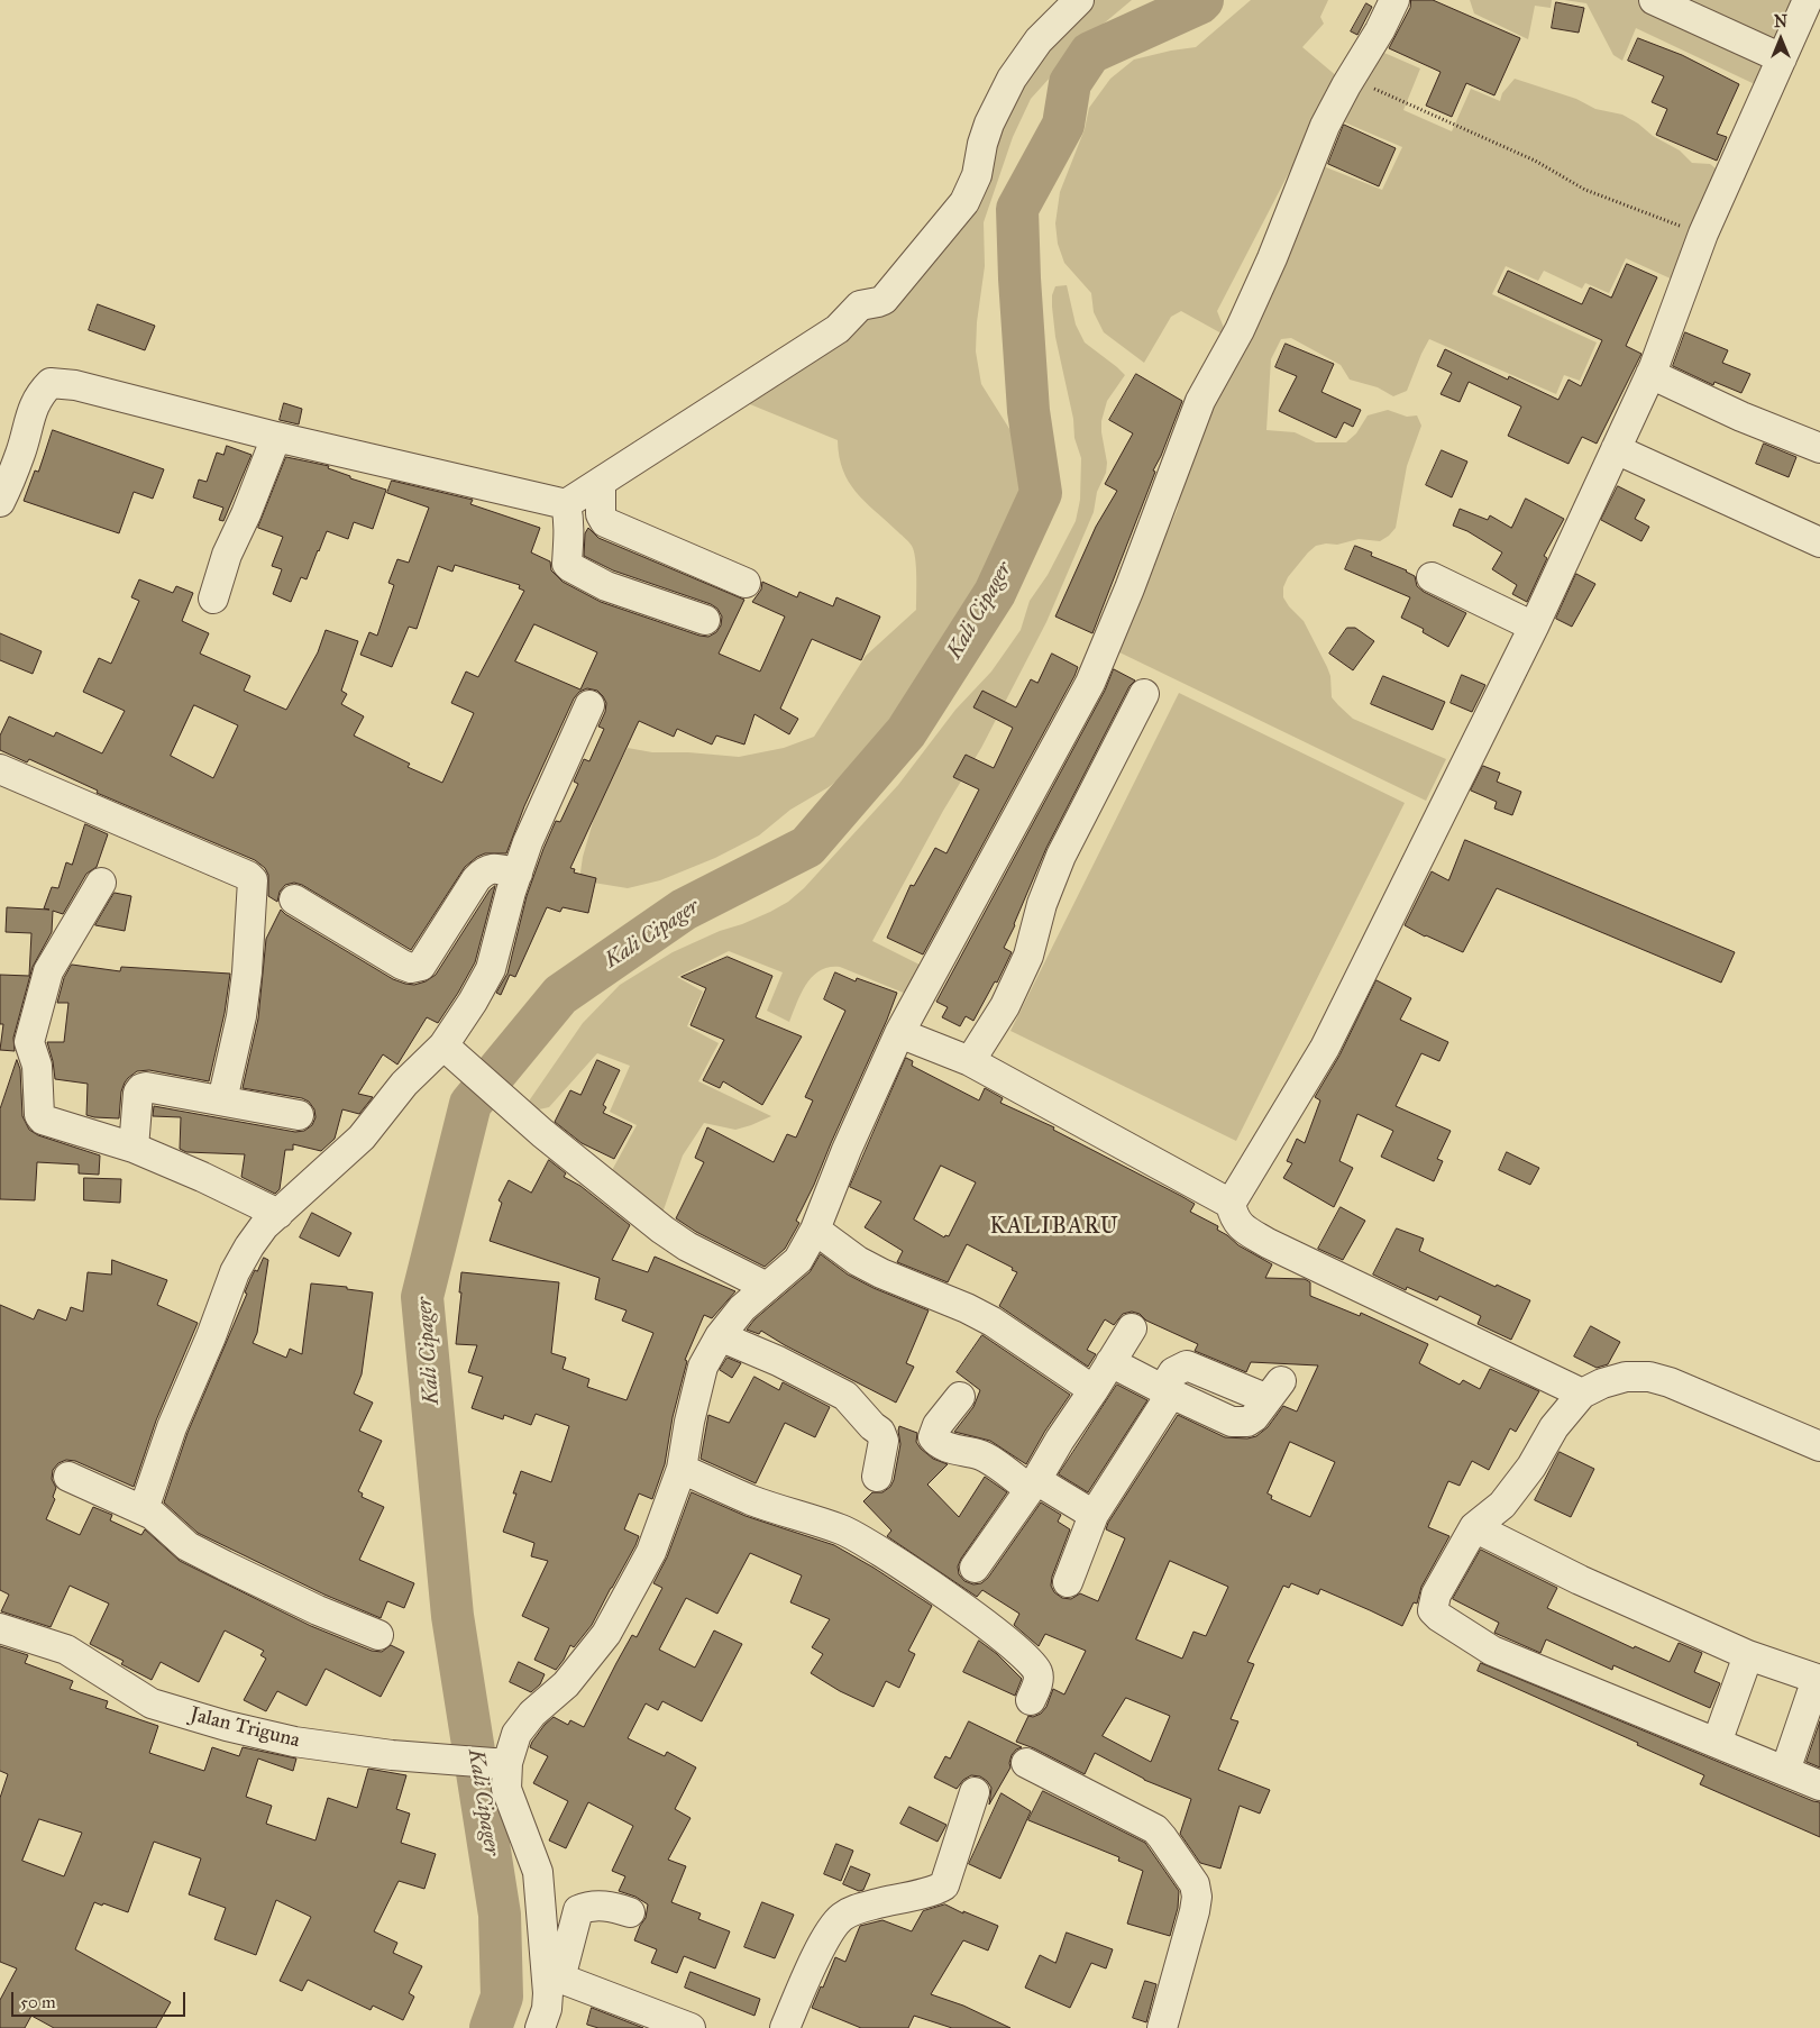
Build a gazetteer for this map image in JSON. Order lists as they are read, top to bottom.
{
  "streets": {
    "street": ["Jalan Triguna"]
  },
  "districts": ["KALIBARU"],
  "water": ["Kali Cipager"],
  "scale_bar": "50 m",
  "north": "top"
}
